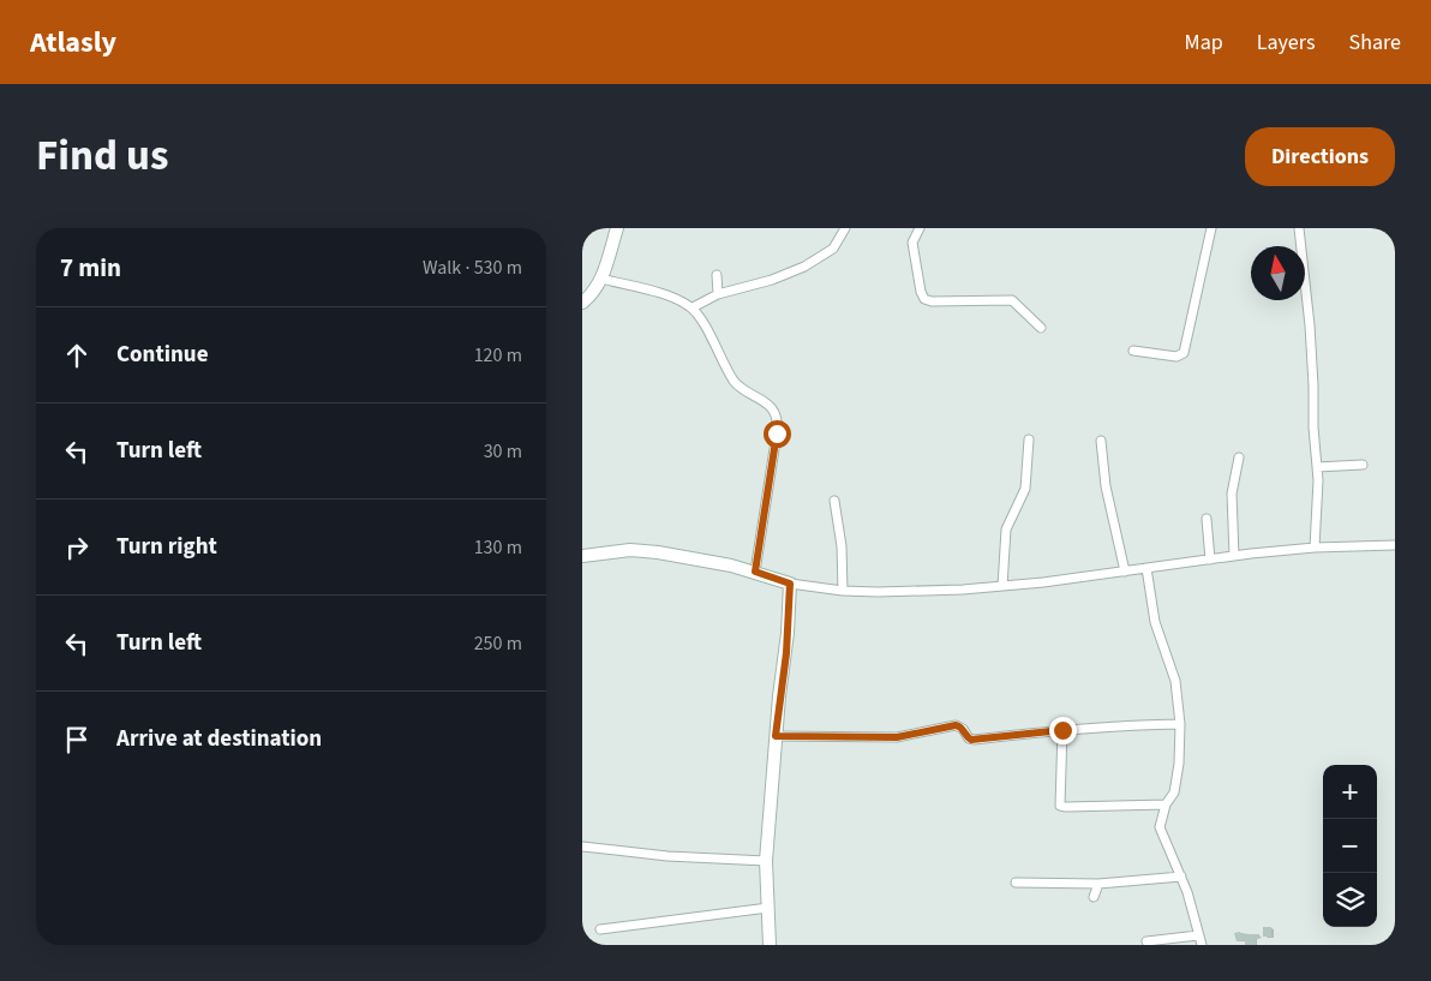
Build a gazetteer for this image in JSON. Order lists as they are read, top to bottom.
{
  "north": "top",
  "page": {
    "header": "Atlasly",
    "nav": ["Map", "Layers", "Share"],
    "title": "Find us",
    "buttons": "Directions",
    "heading": ["7 min", "Walk · 530 m"],
    "list": [
      ["Continue", "120 m"],
      ["Turn left", "30 m"],
      ["Turn right", "130 m"],
      ["Turn left", "250 m"],
      "Arrive at destination"
    ],
    "map_buttons": ["+", "−"]
  }
}
